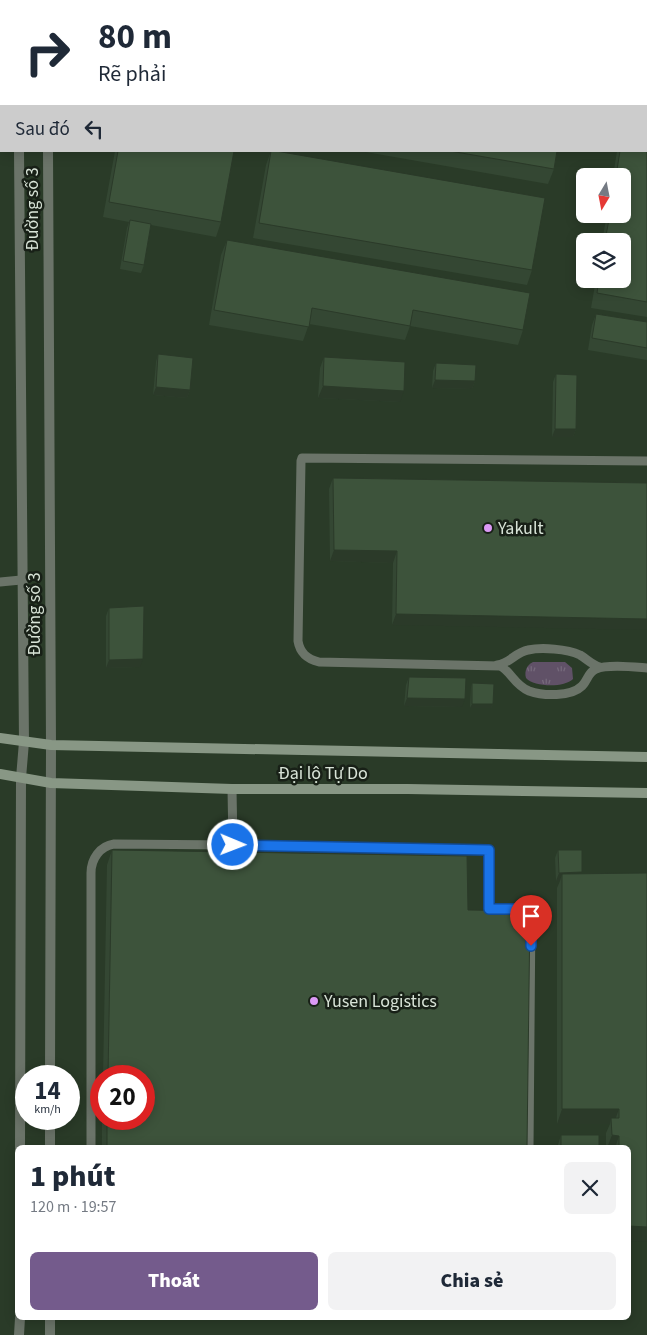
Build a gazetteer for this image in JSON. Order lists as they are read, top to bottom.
{
  "streets": {
    "street": ["Đường số 3", "Đại lộ Tự Do"]
  },
  "crossings": [
    ["Đường số 3", "Đại lộ Tự Do"]
  ],
  "places": ["Yakult", "Yusen Logistics"],
  "north": "bottom",
  "page": {
    "turn": ["80 m", "Rẽ phải"],
    "then": "Sau đó",
    "speed": "14 km/h",
    "limit": "20",
    "heading": ["1 phút", "120 m · 19:57"],
    "buttons": ["Thoát", "Chia sẻ"]
  }
}
